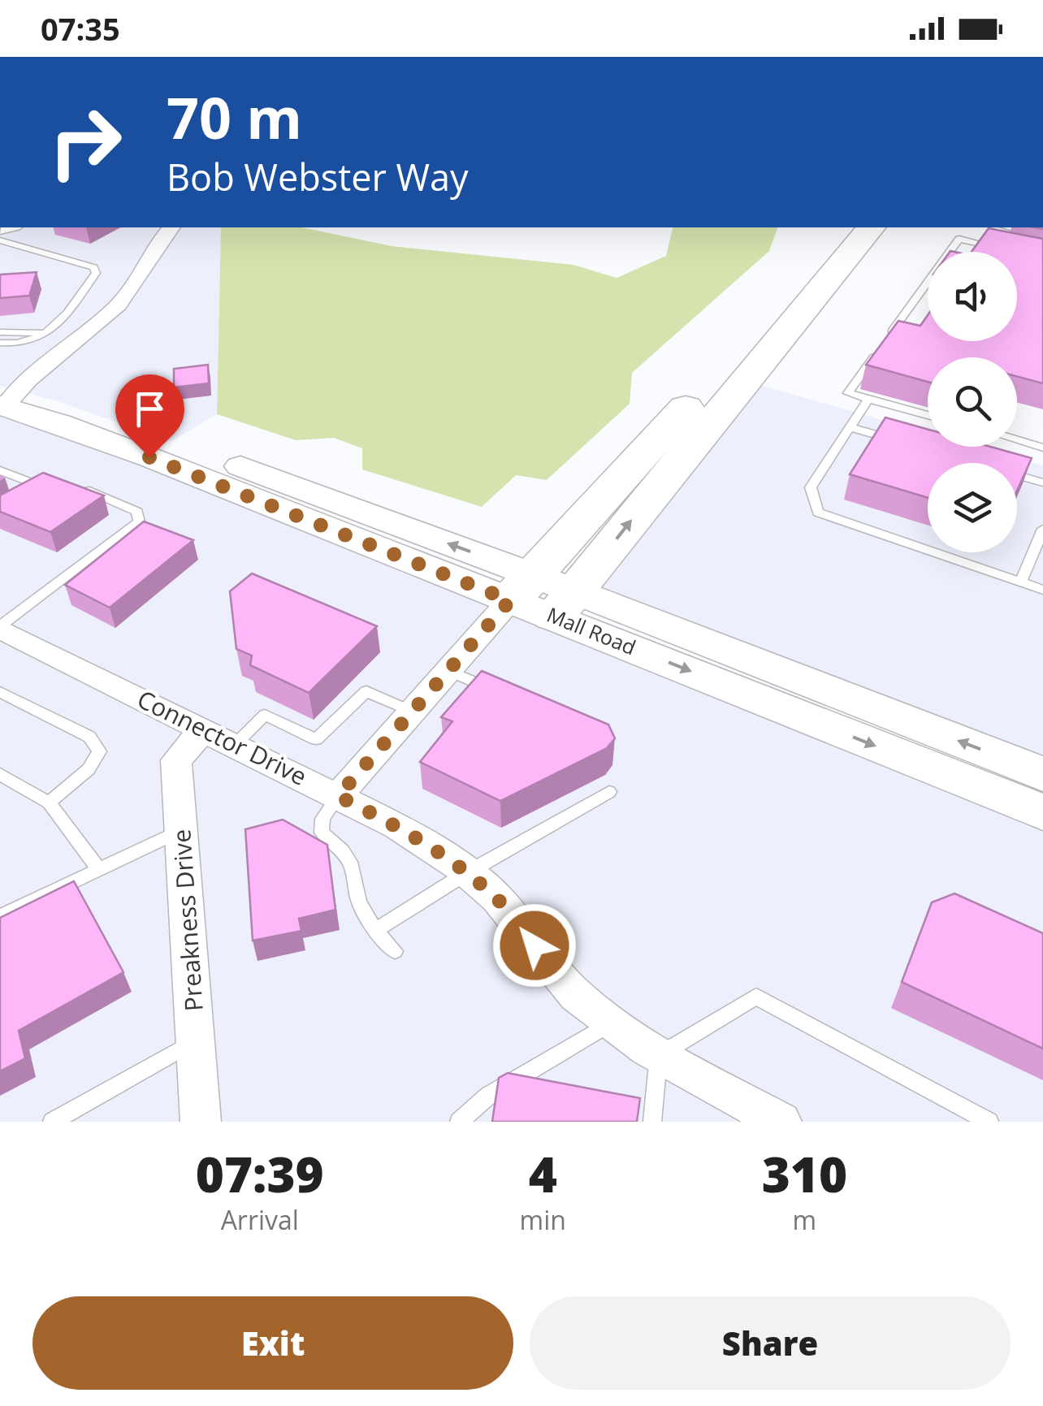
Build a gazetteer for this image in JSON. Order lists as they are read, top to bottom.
{
  "streets": {
    "main road": ["Mall Road"],
    "street": ["Connector Drive", "Preakness Drive"]
  },
  "crossings": [
    ["Connector Drive", "Preakness Drive"]
  ],
  "page": {
    "status": "07:35",
    "turn": ["70 m", "Bob Webster Way"],
    "eta": [
      "07:39",
      "Arrival",
      "4",
      "min",
      "310",
      "m"
    ],
    "buttons": ["Exit", "Share"]
  }
}
